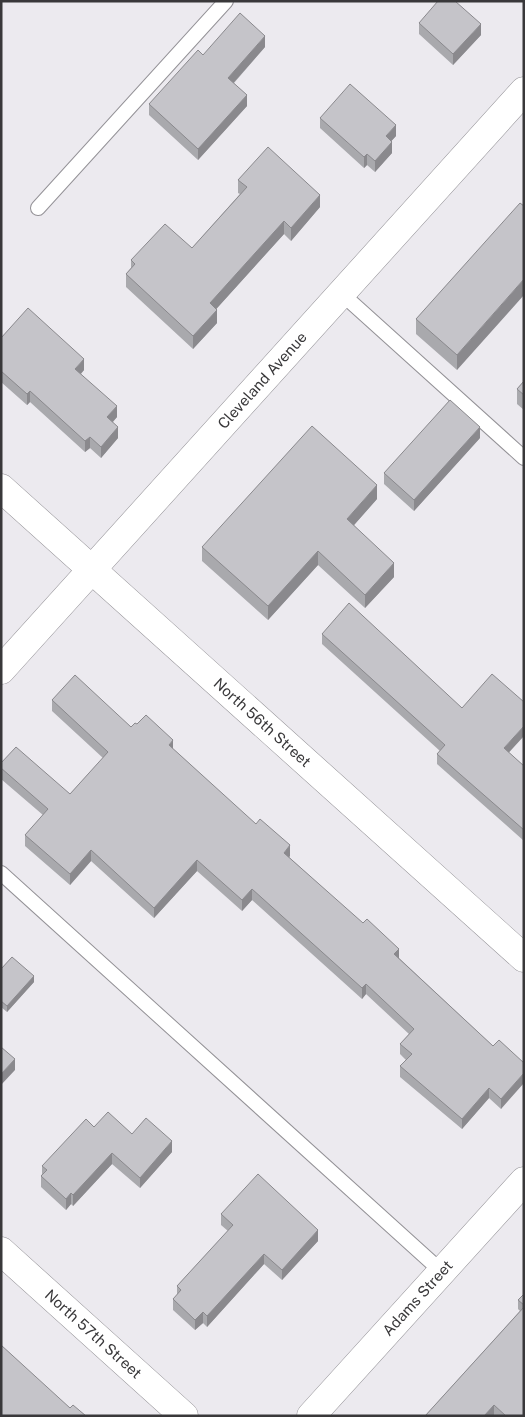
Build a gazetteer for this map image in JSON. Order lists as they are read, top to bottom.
{
  "streets": {
    "street": [
      "Cleveland Avenue",
      "North 56th Street",
      "Adams Street",
      "North 57th Street"
    ]
  },
  "crossings": [
    ["Cleveland Avenue", "North 56th Street"]
  ]
}
